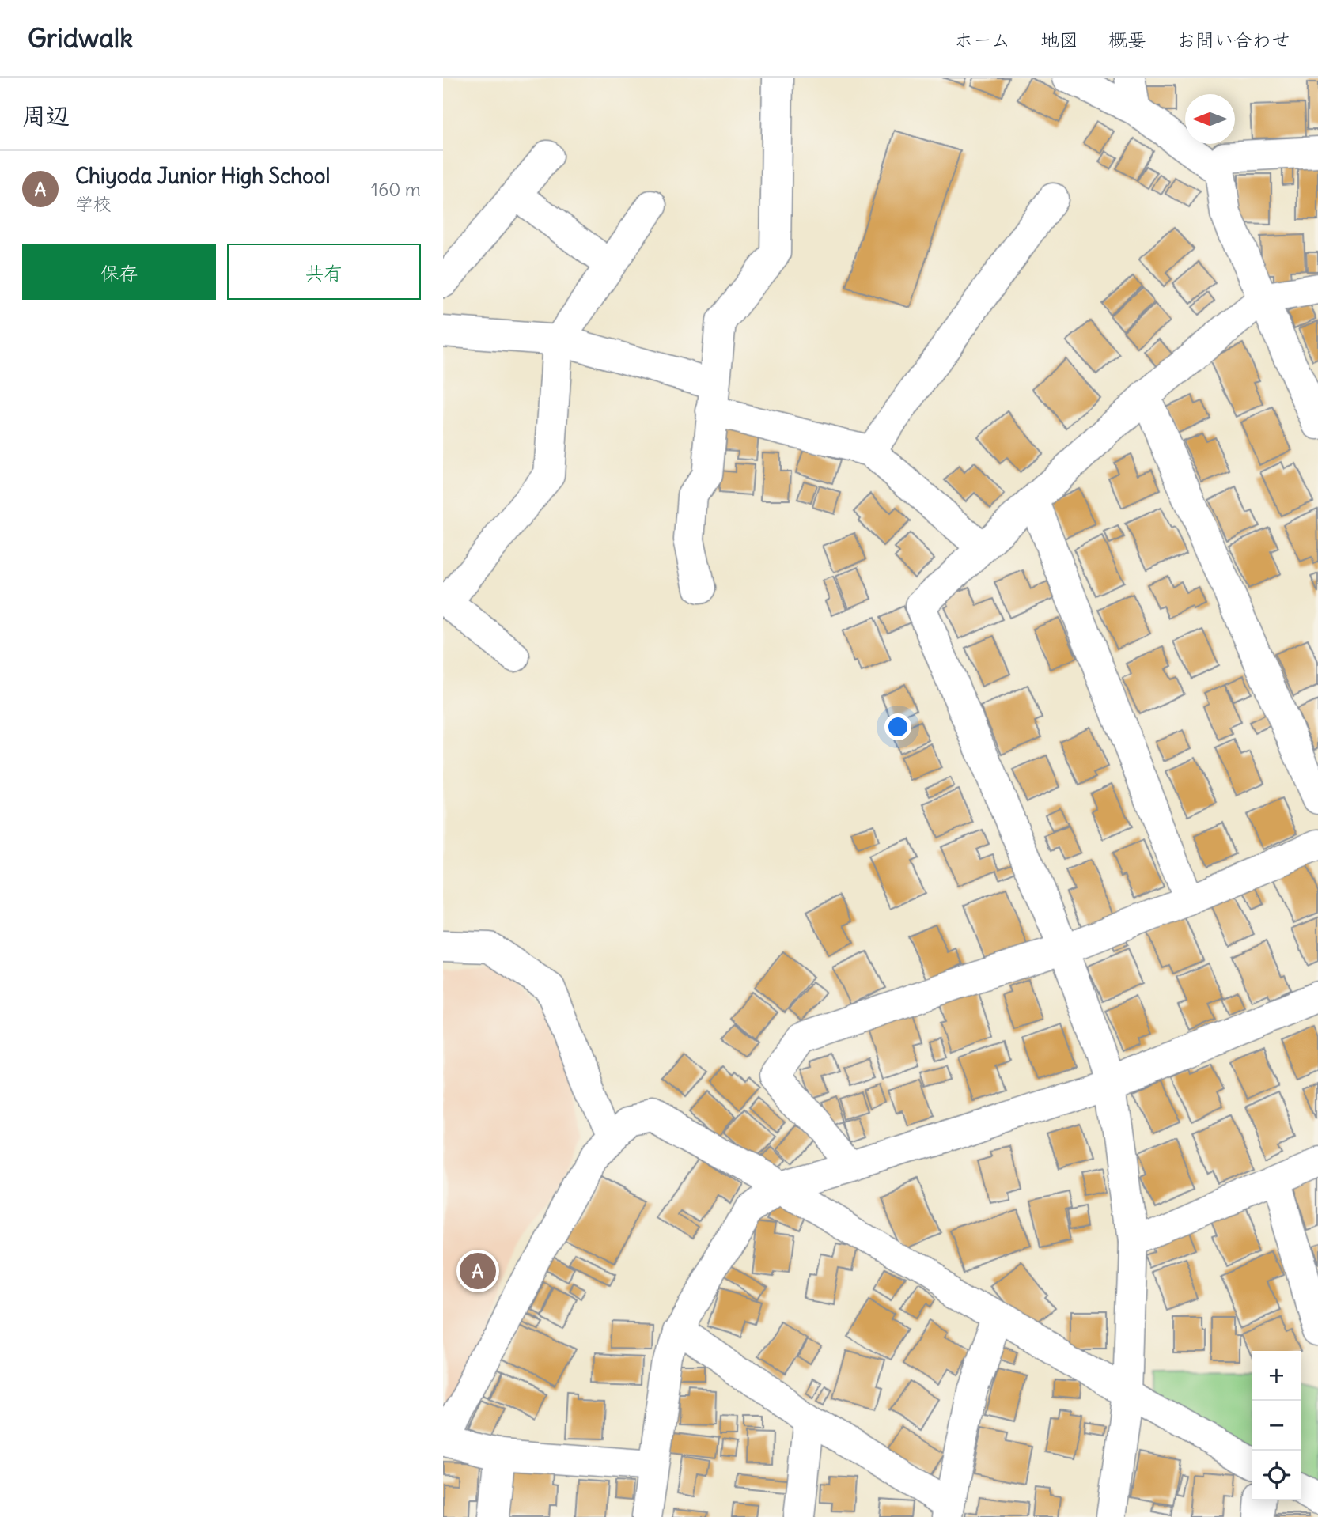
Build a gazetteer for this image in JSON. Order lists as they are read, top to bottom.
{
  "north": "left",
  "page": {
    "header": "Gridwalk",
    "nav": [
      "ホーム",
      "地図",
      "概要",
      "お問い合わせ"
    ],
    "heading": "周辺",
    "list": [
      {
        "mark": "A",
        "name": "Chiyoda Junior High School",
        "note": "学校",
        "value": "160 m"
      }
    ],
    "buttons": ["保存", "共有"],
    "pins": "A",
    "map_buttons": ["+", "−"]
  }
}
